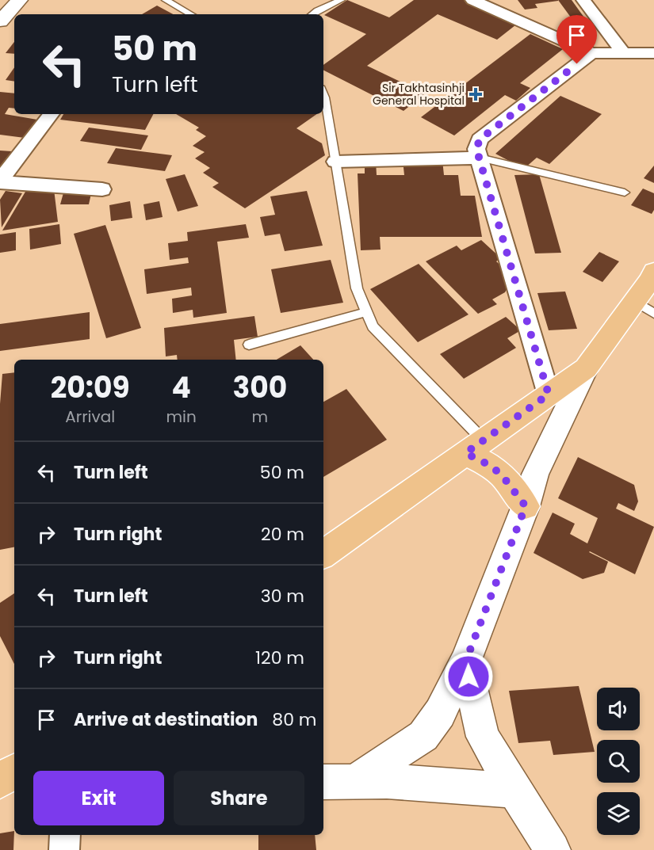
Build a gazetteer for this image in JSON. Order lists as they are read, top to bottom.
{
  "places": {
    "health": ["Sir Takhtasinhji General Hospital"]
  },
  "page": {
    "turn": ["50 m", "Turn left"],
    "eta": [
      "20:09",
      "Arrival",
      "4",
      "min",
      "300",
      "m"
    ],
    "list": [
      {
        "name": "Turn left",
        "value": "50 m"
      },
      {
        "name": "Turn right",
        "value": "20 m"
      },
      {
        "name": "Turn left",
        "value": "30 m"
      },
      {
        "name": "Turn right",
        "value": "120 m"
      },
      {
        "name": "Arrive at destination",
        "value": "80 m"
      }
    ],
    "buttons": ["Exit", "Share"]
  }
}
